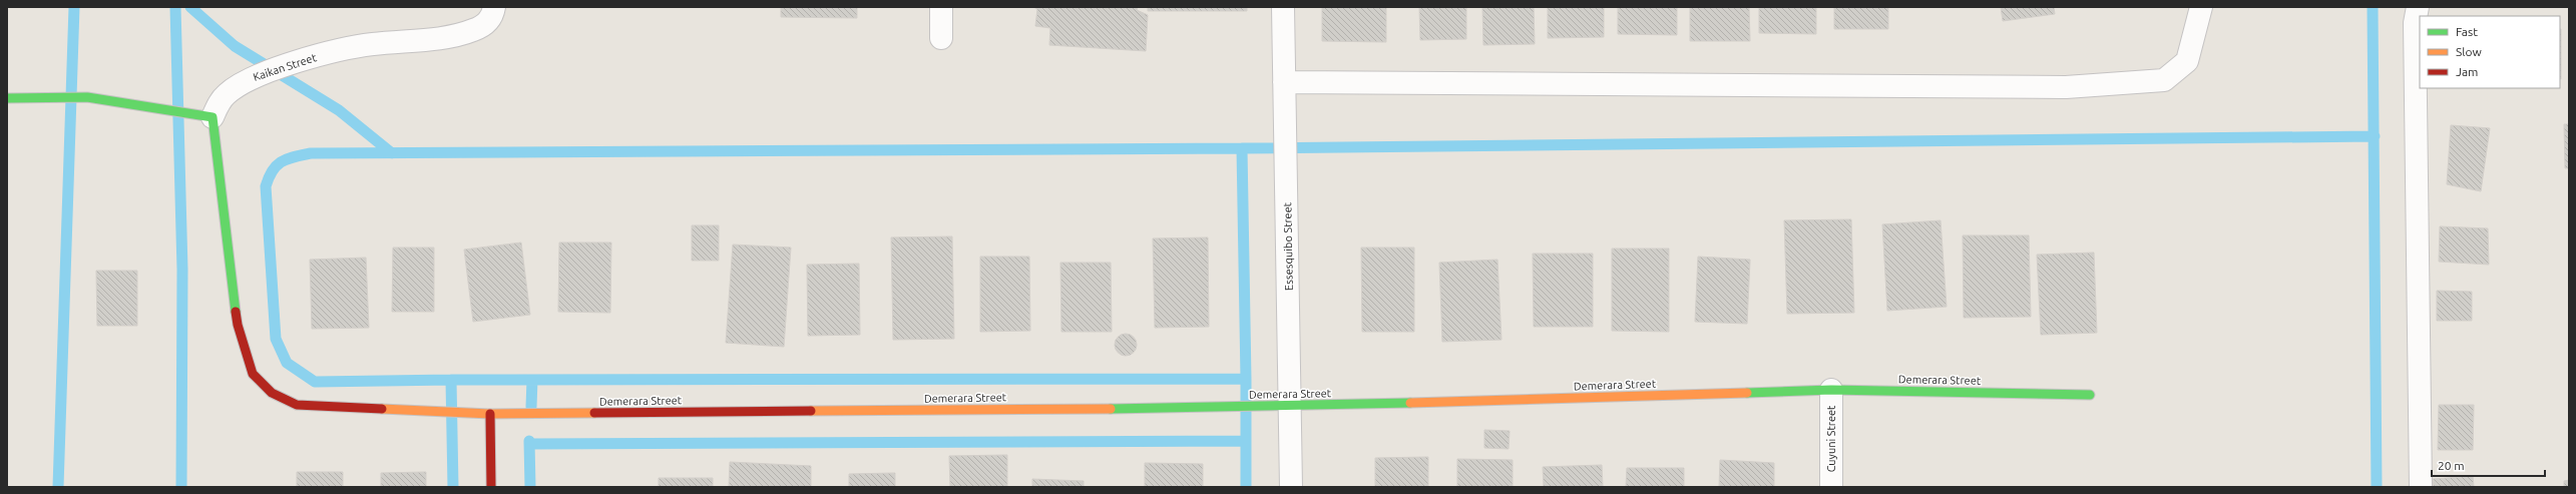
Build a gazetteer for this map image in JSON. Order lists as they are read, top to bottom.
{
  "streets": {
    "street": [
      "Kaikan Street",
      "Essesquibo Street",
      "Demerara Street",
      "Cuyuni Street"
    ]
  },
  "crossings": [
    ["Kaikan Street", "Demerara Street"],
    ["Essesquibo Street", "Demerara Street"],
    ["Demerara Street", "Cuyuni Street"]
  ],
  "legend": ["Fast", "Slow", "Jam"],
  "scale_bar": "20 m"
}
